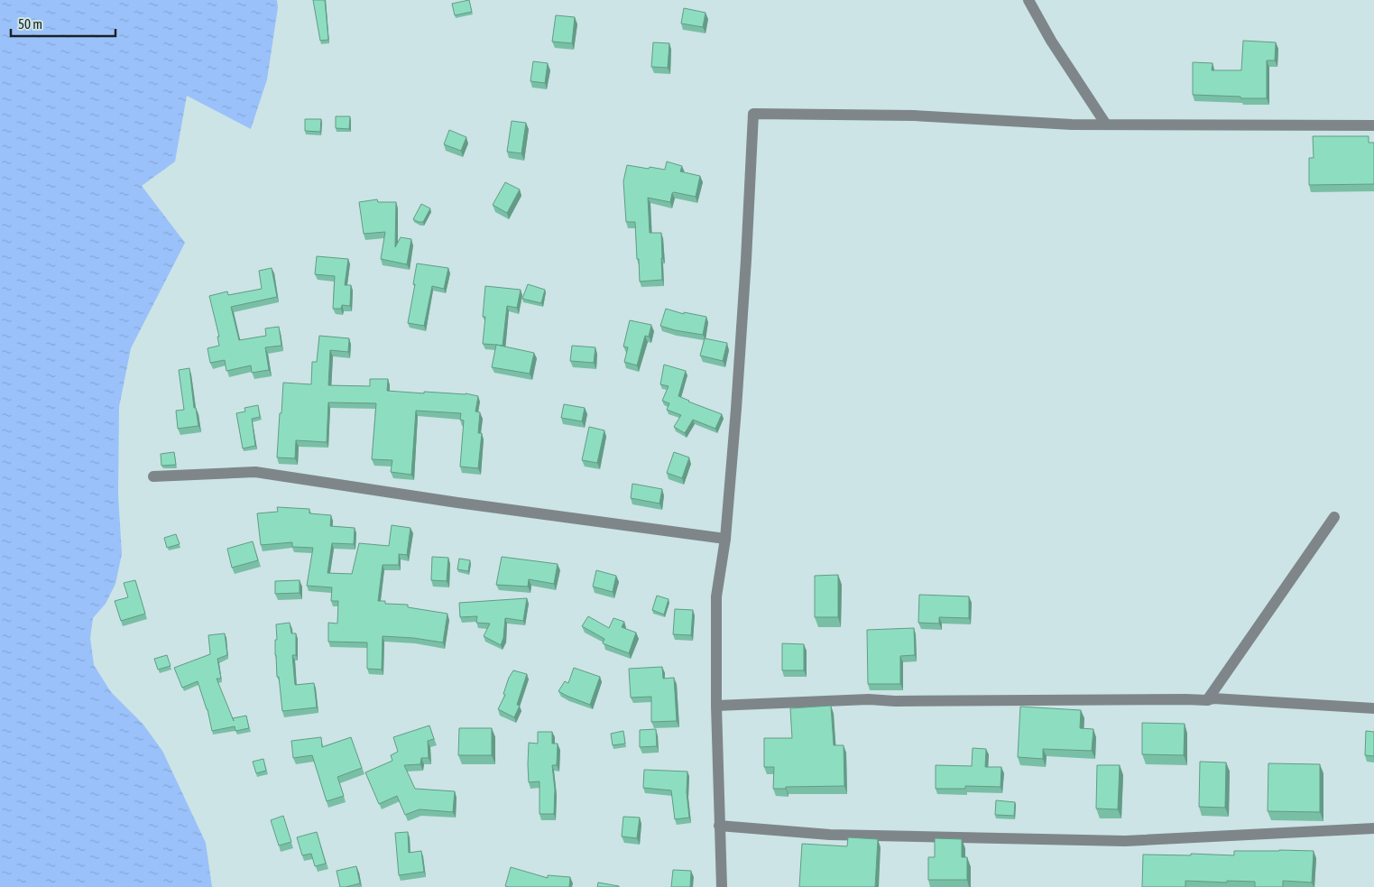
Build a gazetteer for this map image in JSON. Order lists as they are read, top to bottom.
{
  "scale_bar": "50 m"
}
